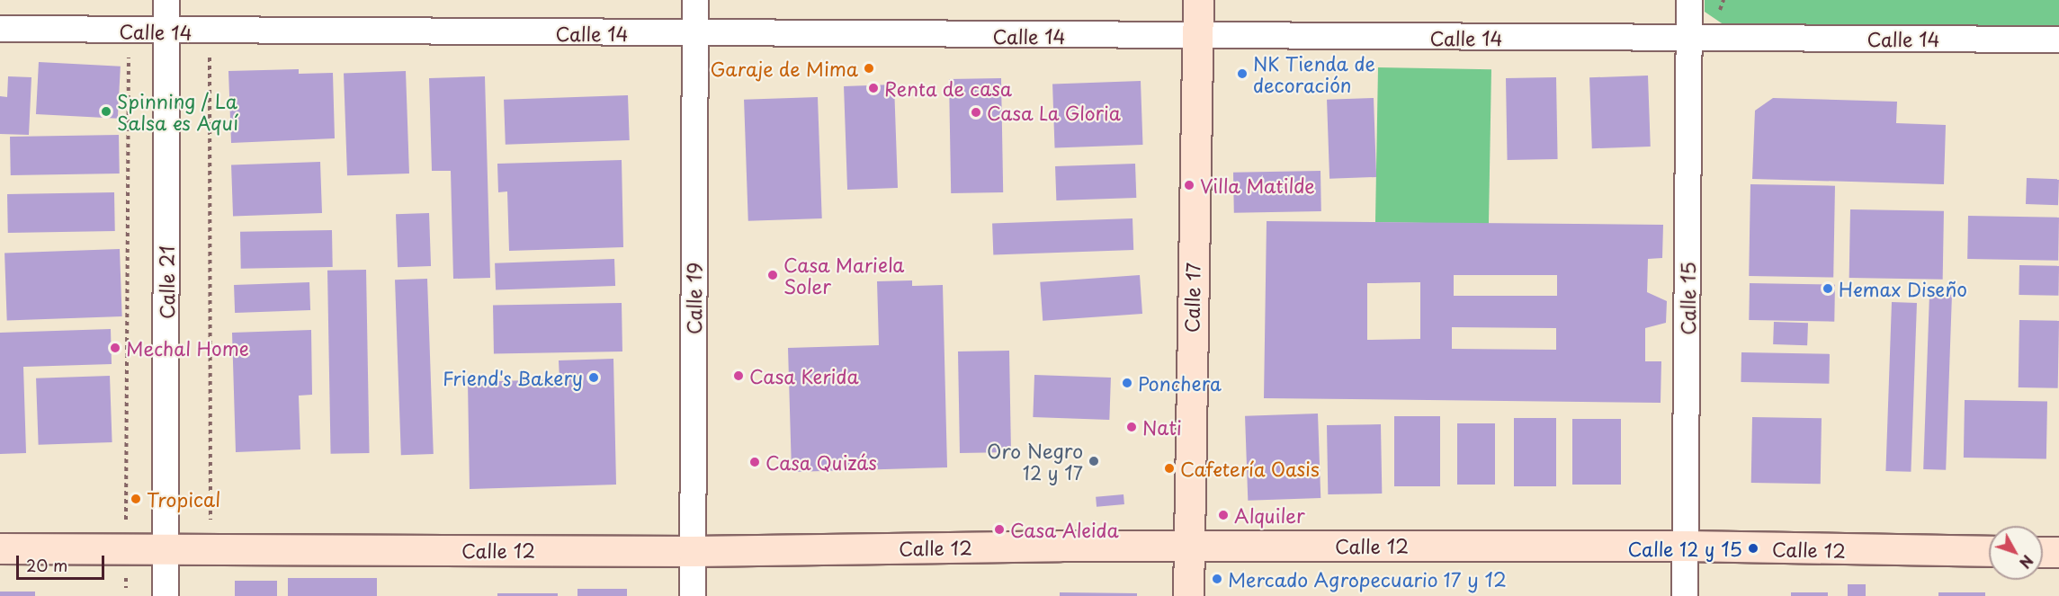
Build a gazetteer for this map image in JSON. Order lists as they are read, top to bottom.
{
  "streets": {
    "main road": ["Calle 17", "Calle 12"],
    "street": [
      "Calle 14",
      "Calle 21",
      "Calle 19",
      "Calle 15"
    ]
  },
  "crossings": [
    ["Calle 14", "Calle 21"],
    ["Calle 14", "Calle 17"],
    ["Calle 14", "Calle 19"],
    ["Calle 14", "Calle 15"],
    ["Calle 21", "Calle 12"],
    ["Calle 17", "Calle 12"],
    ["Calle 19", "Calle 12"],
    ["Calle 15", "Calle 12"]
  ],
  "places": [
    "Garaje de Mima",
    "NK Tienda de decoración",
    "Renta de casa",
    "Spinning / La Salsa es Aquí",
    "Casa La Gloria",
    "Villa Matilde",
    "Casa Mariela Soler",
    "Hemax Diseño",
    "Mechal Home",
    "Casa Kerida",
    "Friend's Bakery",
    "Ponchera",
    "Nati",
    "Oro Negro 12 y 17",
    "Casa Quizás",
    "Cafetería Oasis",
    "Tropical",
    "Alquiler",
    "Casa Aleida",
    "Calle 12 y 15",
    "Mercado Agropecuario 17 y 12"
  ],
  "scale_bar": "20 m",
  "north": "bottom right"
}
